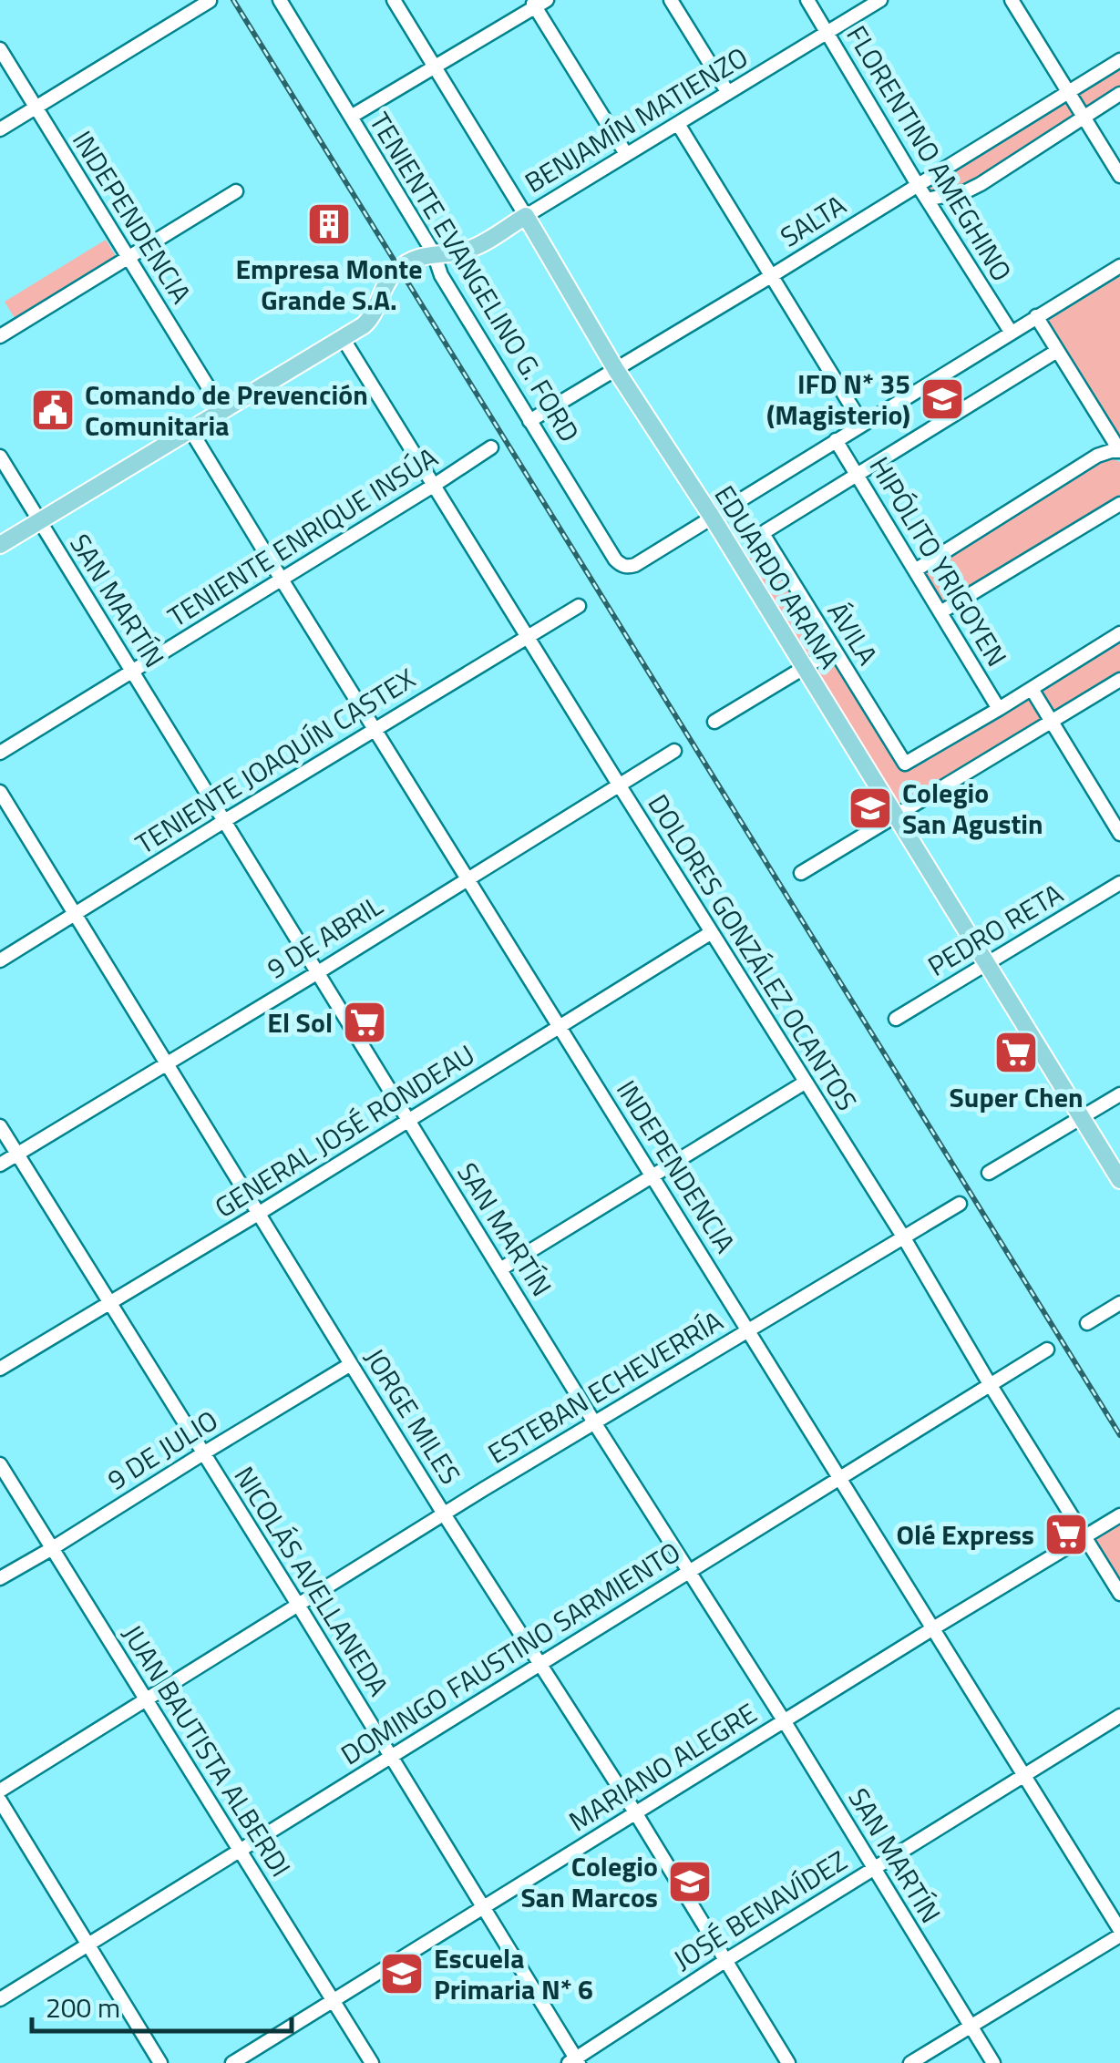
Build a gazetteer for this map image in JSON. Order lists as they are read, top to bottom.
{
  "streets": {
    "main road": ["BENJAMÍN MATIENZO", "EDUARDO ARANA"],
    "street": [
      "FLORENTINO AMEGHINO",
      "INDEPENDENCIA",
      "SALTA",
      "TENIENTE EVANGELINO G. FORD",
      "TENIENTE ENRIQUE INSÚA",
      "HIPÓLITO YRIGOYEN",
      "SAN MARTÍN",
      "ÁVILA",
      "TENIENTE JOAQUÍN CASTEX",
      "PEDRO RETA",
      "9 DE ABRIL",
      "DOLORES GONZÁLEZ OCANTOS",
      "GENERAL JOSÉ RONDEAU",
      "ESTEBAN ECHEVERRÍA",
      "JORGE MILES",
      "9 DE JULIO",
      "NICOLÁS AVELLANEDA",
      "DOMINGO FAUSTINO SARMIENTO",
      "JUAN BAUTISTA ALBERDI",
      "MARIANO ALEGRE",
      "JOSÉ BENAVÍDEZ"
    ]
  },
  "crossings": [
    ["BENJAMÍN MATIENZO", "FLORENTINO AMEGHINO"],
    ["BENJAMÍN MATIENZO", "TENIENTE EVANGELINO G. FORD"],
    ["BENJAMÍN MATIENZO", "HIPÓLITO YRIGOYEN"],
    ["BENJAMÍN MATIENZO", "EDUARDO ARANA"],
    ["BENJAMÍN MATIENZO", "DOLORES GONZÁLEZ OCANTOS"],
    ["FLORENTINO AMEGHINO", "SALTA"],
    ["INDEPENDENCIA", "TENIENTE ENRIQUE INSÚA"],
    ["INDEPENDENCIA", "TENIENTE JOAQUÍN CASTEX"],
    ["INDEPENDENCIA", "9 DE ABRIL"],
    ["INDEPENDENCIA", "GENERAL JOSÉ RONDEAU"],
    ["INDEPENDENCIA", "ESTEBAN ECHEVERRÍA"],
    ["INDEPENDENCIA", "DOMINGO FAUSTINO SARMIENTO"],
    ["INDEPENDENCIA", "MARIANO ALEGRE"],
    ["INDEPENDENCIA", "JOSÉ BENAVÍDEZ"],
    ["SALTA", "TENIENTE EVANGELINO G. FORD"],
    ["SALTA", "HIPÓLITO YRIGOYEN"],
    ["SALTA", "EDUARDO ARANA"],
    ["TENIENTE EVANGELINO G. FORD", "EDUARDO ARANA"],
    ["TENIENTE ENRIQUE INSÚA", "SAN MARTÍN"],
    ["TENIENTE ENRIQUE INSÚA", "DOLORES GONZÁLEZ OCANTOS"],
    ["HIPÓLITO YRIGOYEN", "ÁVILA"],
    ["EDUARDO ARANA", "PEDRO RETA"],
    ["SAN MARTÍN", "TENIENTE JOAQUÍN CASTEX"],
    ["SAN MARTÍN", "9 DE ABRIL"],
    ["SAN MARTÍN", "GENERAL JOSÉ RONDEAU"],
    ["SAN MARTÍN", "ESTEBAN ECHEVERRÍA"],
    ["SAN MARTÍN", "DOMINGO FAUSTINO SARMIENTO"],
    ["SAN MARTÍN", "MARIANO ALEGRE"],
    ["SAN MARTÍN", "JOSÉ BENAVÍDEZ"],
    ["TENIENTE JOAQUÍN CASTEX", "DOLORES GONZÁLEZ OCANTOS"],
    ["TENIENTE JOAQUÍN CASTEX", "JORGE MILES"],
    ["9 DE ABRIL", "DOLORES GONZÁLEZ OCANTOS"],
    ["9 DE ABRIL", "JORGE MILES"],
    ["9 DE ABRIL", "NICOLÁS AVELLANEDA"],
    ["DOLORES GONZÁLEZ OCANTOS", "GENERAL JOSÉ RONDEAU"],
    ["DOLORES GONZÁLEZ OCANTOS", "ESTEBAN ECHEVERRÍA"],
    ["DOLORES GONZÁLEZ OCANTOS", "DOMINGO FAUSTINO SARMIENTO"],
    ["DOLORES GONZÁLEZ OCANTOS", "MARIANO ALEGRE"],
    ["GENERAL JOSÉ RONDEAU", "JORGE MILES"],
    ["GENERAL JOSÉ RONDEAU", "NICOLÁS AVELLANEDA"],
    ["ESTEBAN ECHEVERRÍA", "JORGE MILES"],
    ["ESTEBAN ECHEVERRÍA", "NICOLÁS AVELLANEDA"],
    ["ESTEBAN ECHEVERRÍA", "JUAN BAUTISTA ALBERDI"],
    ["JORGE MILES", "9 DE JULIO"],
    ["JORGE MILES", "DOMINGO FAUSTINO SARMIENTO"],
    ["JORGE MILES", "MARIANO ALEGRE"],
    ["JORGE MILES", "JOSÉ BENAVÍDEZ"],
    ["9 DE JULIO", "NICOLÁS AVELLANEDA"],
    ["9 DE JULIO", "JUAN BAUTISTA ALBERDI"],
    ["NICOLÁS AVELLANEDA", "DOMINGO FAUSTINO SARMIENTO"],
    ["NICOLÁS AVELLANEDA", "MARIANO ALEGRE"],
    ["NICOLÁS AVELLANEDA", "JOSÉ BENAVÍDEZ"],
    ["DOMINGO FAUSTINO SARMIENTO", "JUAN BAUTISTA ALBERDI"],
    ["JUAN BAUTISTA ALBERDI", "MARIANO ALEGRE"]
  ],
  "places": {
    "building": ["Empresa Monte Grande S.A."],
    "school or university": [
      "IFD N* 35 (Magisterio)",
      "Colegio San Agustin",
      "Colegio San Marcos",
      "Escuela Primaria N* 6"
    ],
    "public building": ["Comando de Prevención Comunitaria"],
    "supermarket": ["El Sol", "Super Chen", "Olé Express"]
  },
  "scale_bar": "200 m"
}
